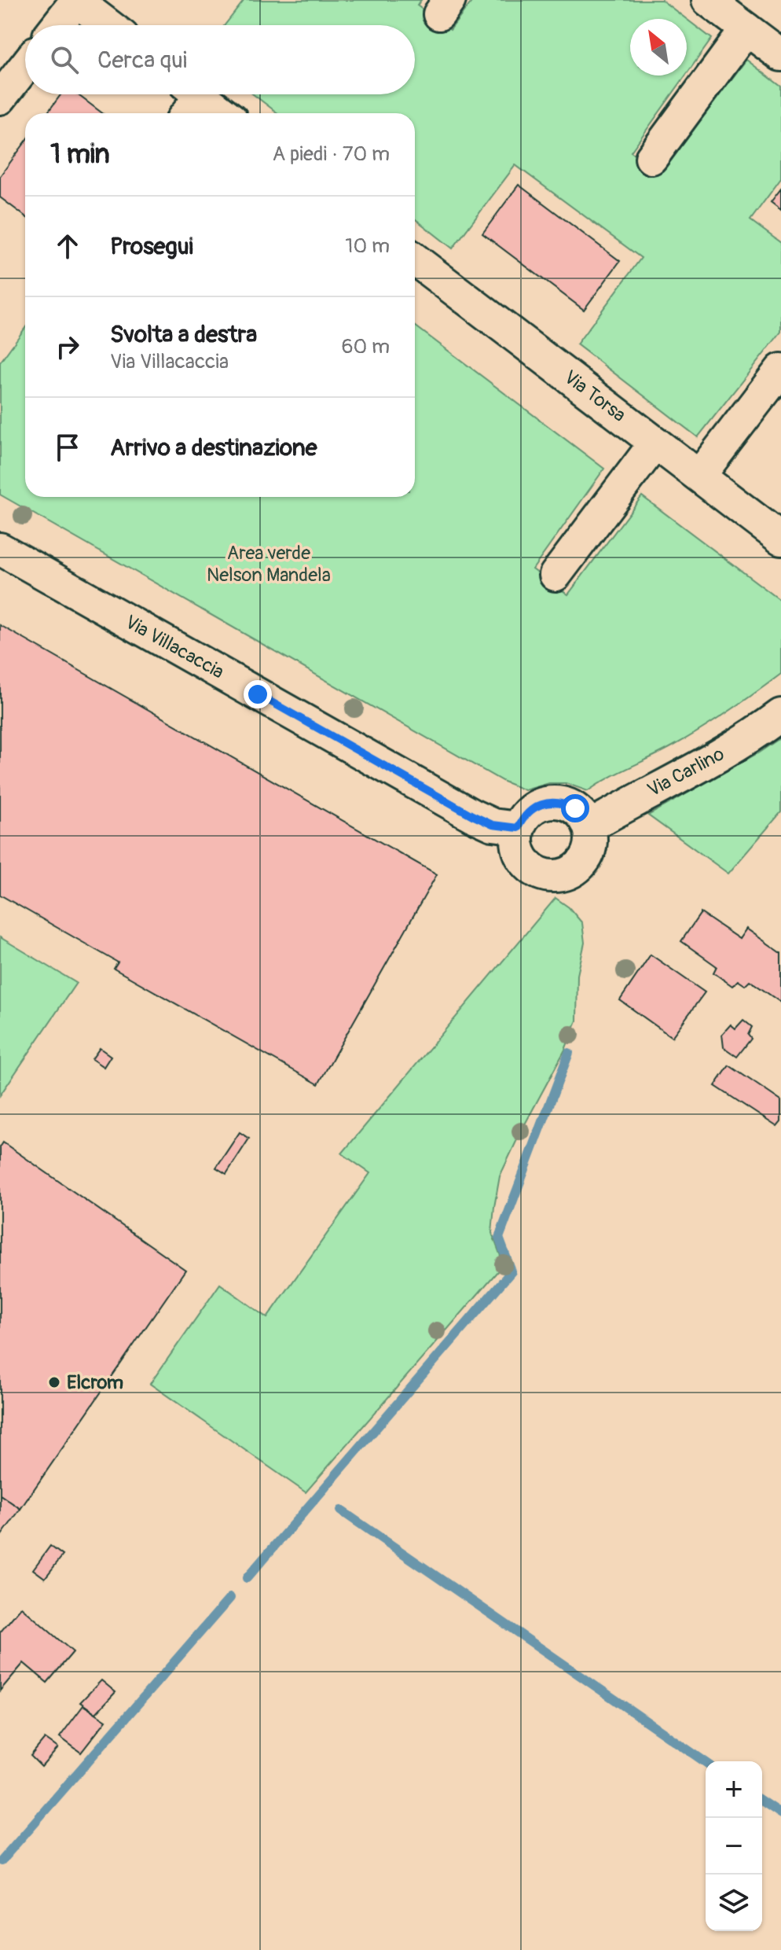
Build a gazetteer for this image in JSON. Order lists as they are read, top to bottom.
{
  "streets": {
    "street": ["Via Torsa", "Via Villacaccia", "Via Carlino"]
  },
  "crossings": [
    ["Via Villacaccia", "Via Carlino"]
  ],
  "parks": ["Area verde Nelson Mandela"],
  "places": ["Elcrom"],
  "north": "top left",
  "page": {
    "search": "Cerca qui",
    "heading": ["1 min", "A piedi · 70 m"],
    "list": [
      ["Prosegui", "10 m"],
      ["Svolta a destra", "Via Villacaccia", "60 m"],
      "Arrivo a destinazione"
    ],
    "map_buttons": ["+", "−"]
  }
}
